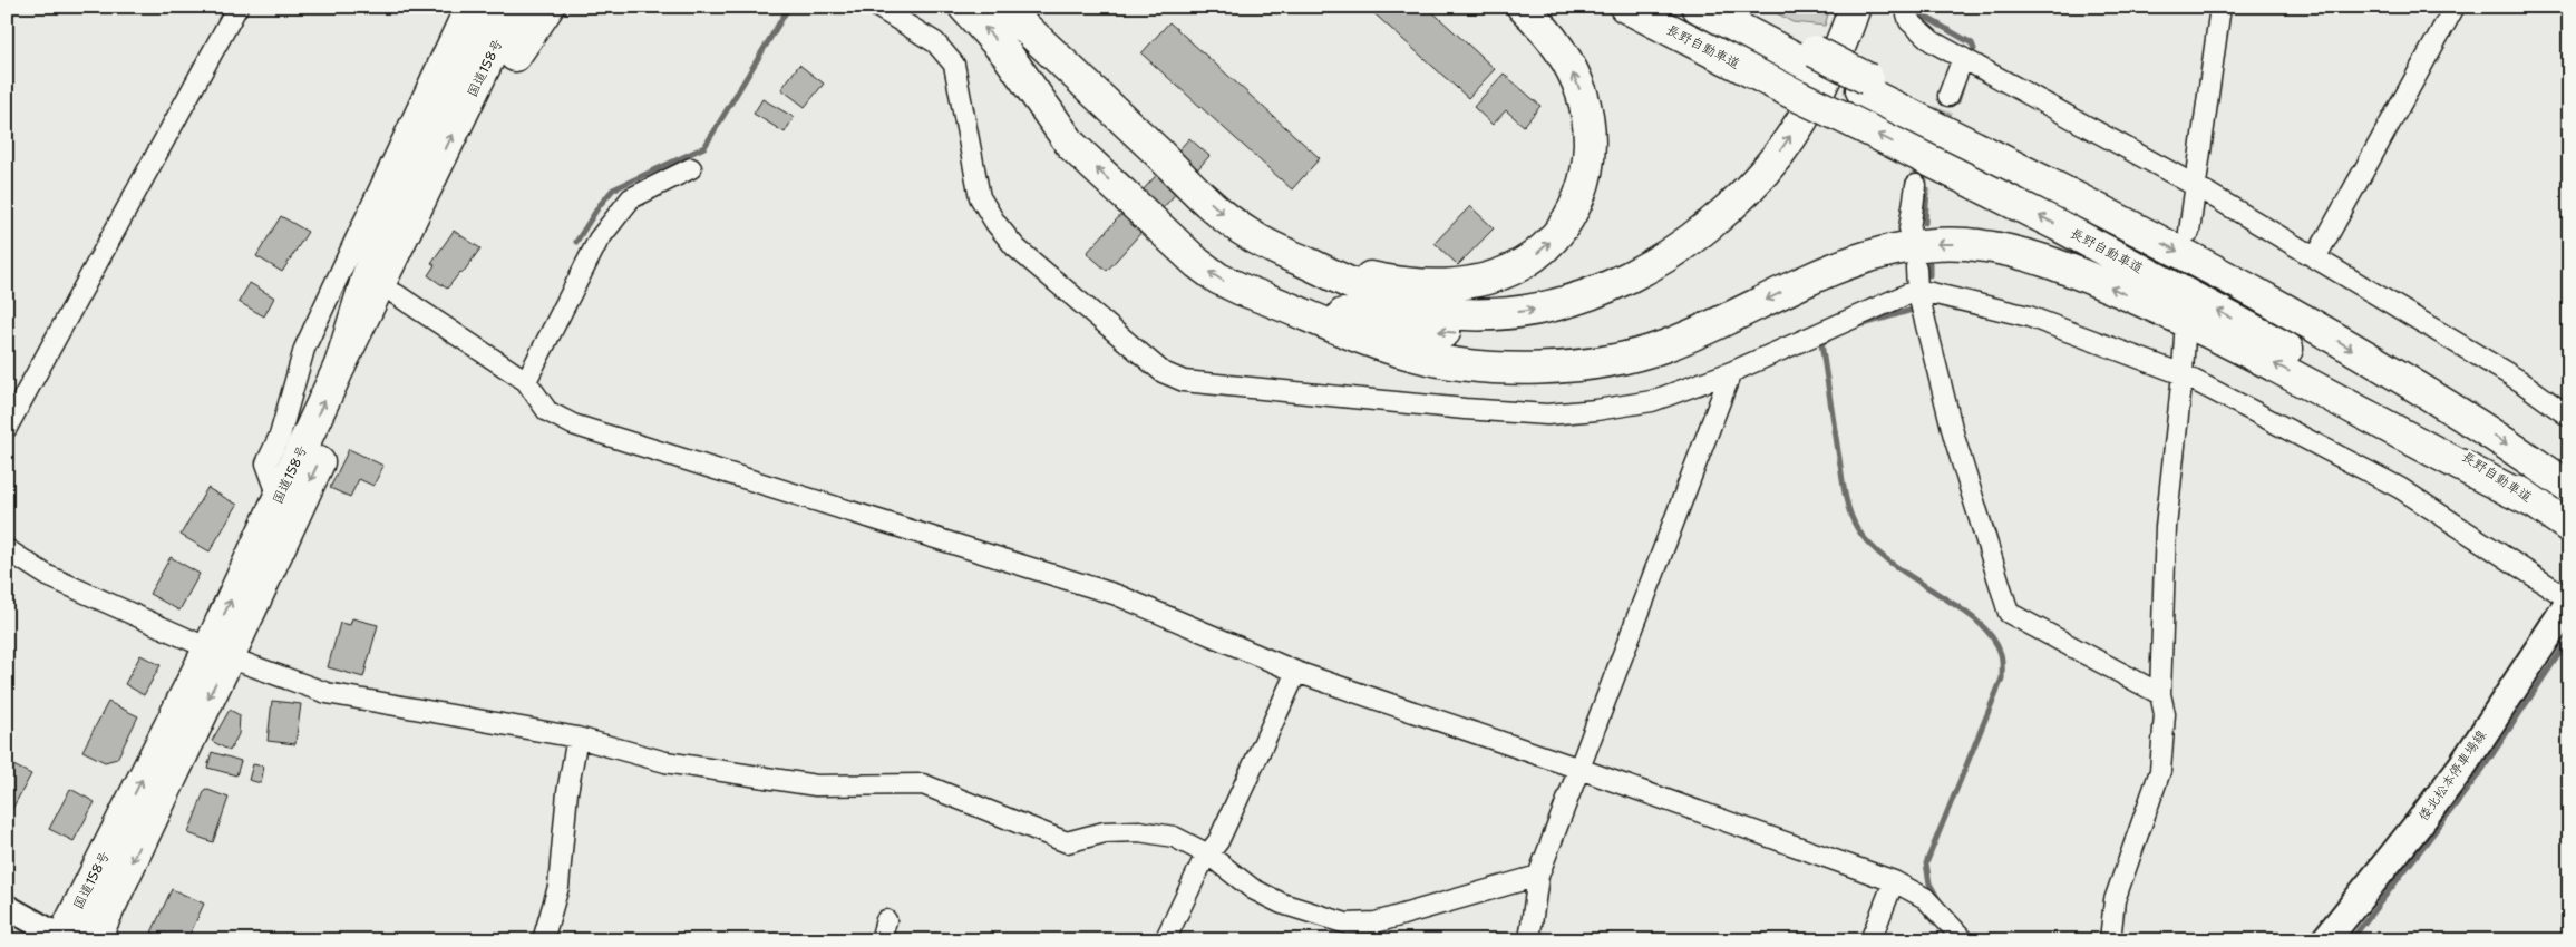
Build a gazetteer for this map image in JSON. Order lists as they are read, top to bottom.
{
  "streets": {
    "highway": ["長野自動車道", "国道158号"],
    "main road": ["倭北松本停車場線"]
  }
}
